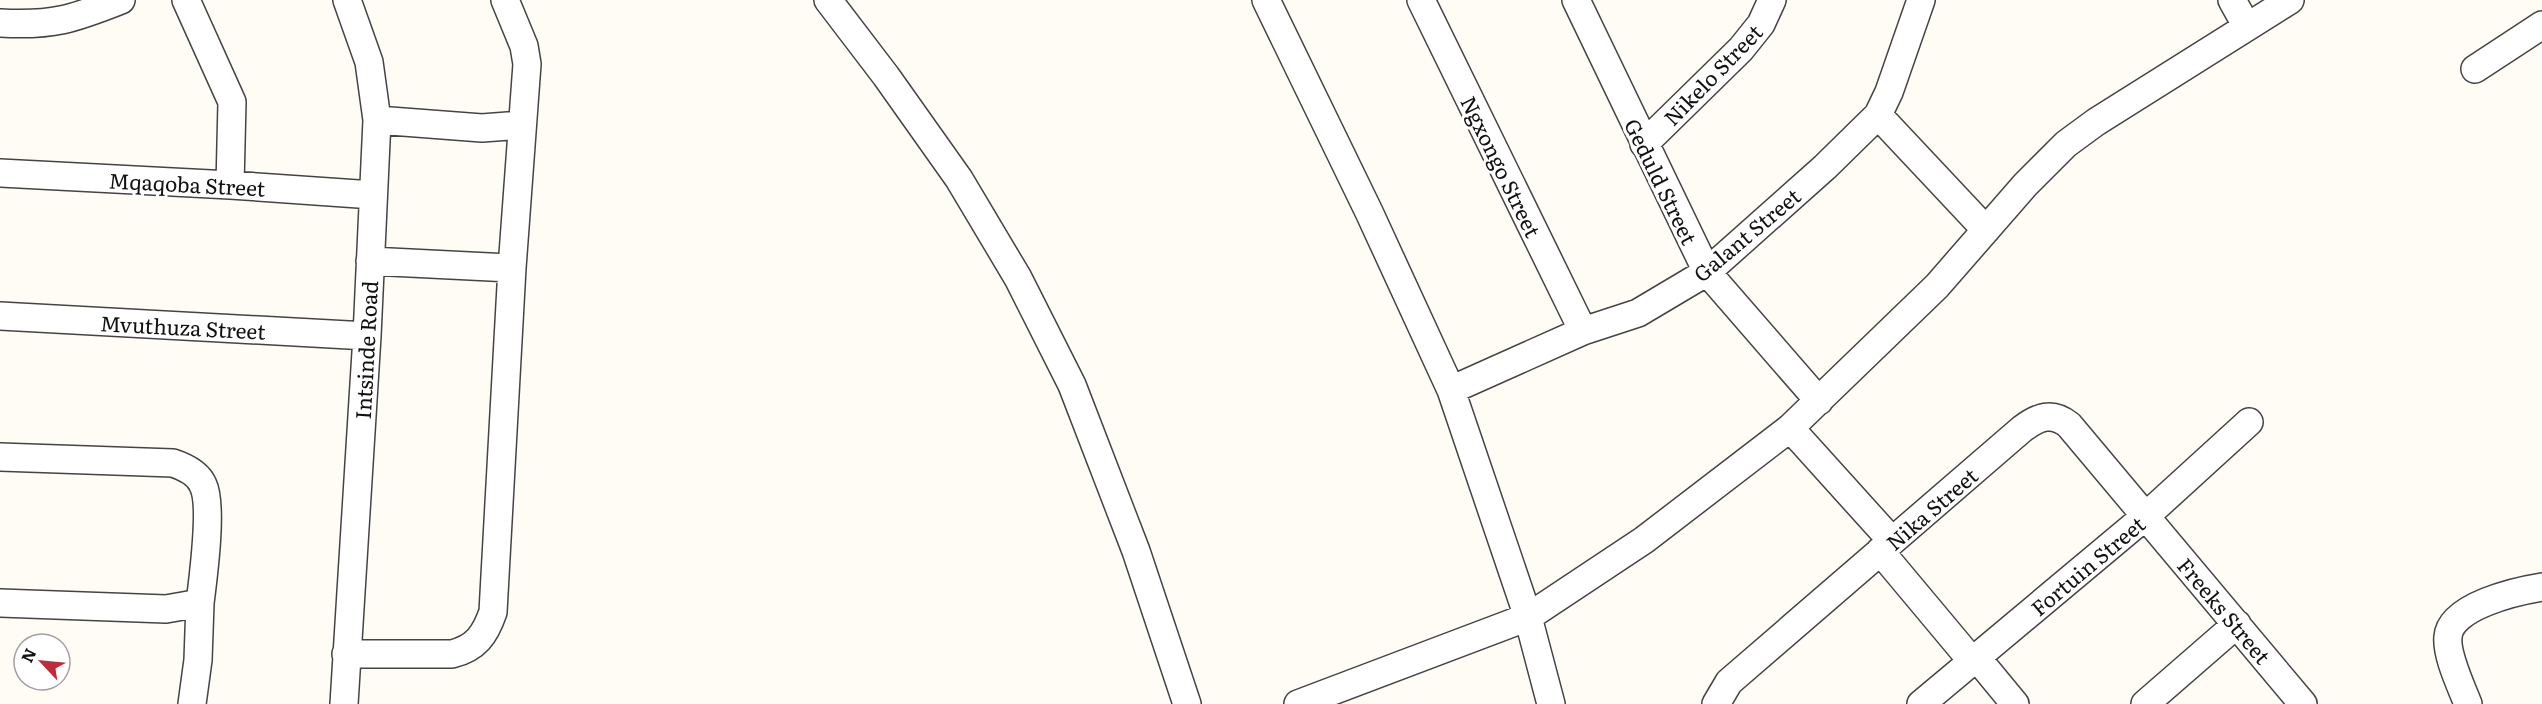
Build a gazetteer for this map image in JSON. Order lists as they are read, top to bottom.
{
  "streets": {
    "street": [
      "Nikelo Street",
      "Ngxongo Street",
      "Geduld Street",
      "Mqaqoba Street",
      "Galant Street",
      "Mvuthuza Street",
      "Intsinde Road",
      "Nika Street",
      "Fortuin Street",
      "Freeks Street"
    ]
  },
  "crossings": [
    ["Nikelo Street", "Geduld Street"],
    ["Ngxongo Street", "Galant Street"],
    ["Geduld Street", "Galant Street"],
    ["Mqaqoba Street", "Intsinde Road"],
    ["Mvuthuza Street", "Intsinde Road"],
    ["Nika Street", "Fortuin Street"],
    ["Nika Street", "Freeks Street"],
    ["Fortuin Street", "Freeks Street"]
  ],
  "north": "top left"
}
